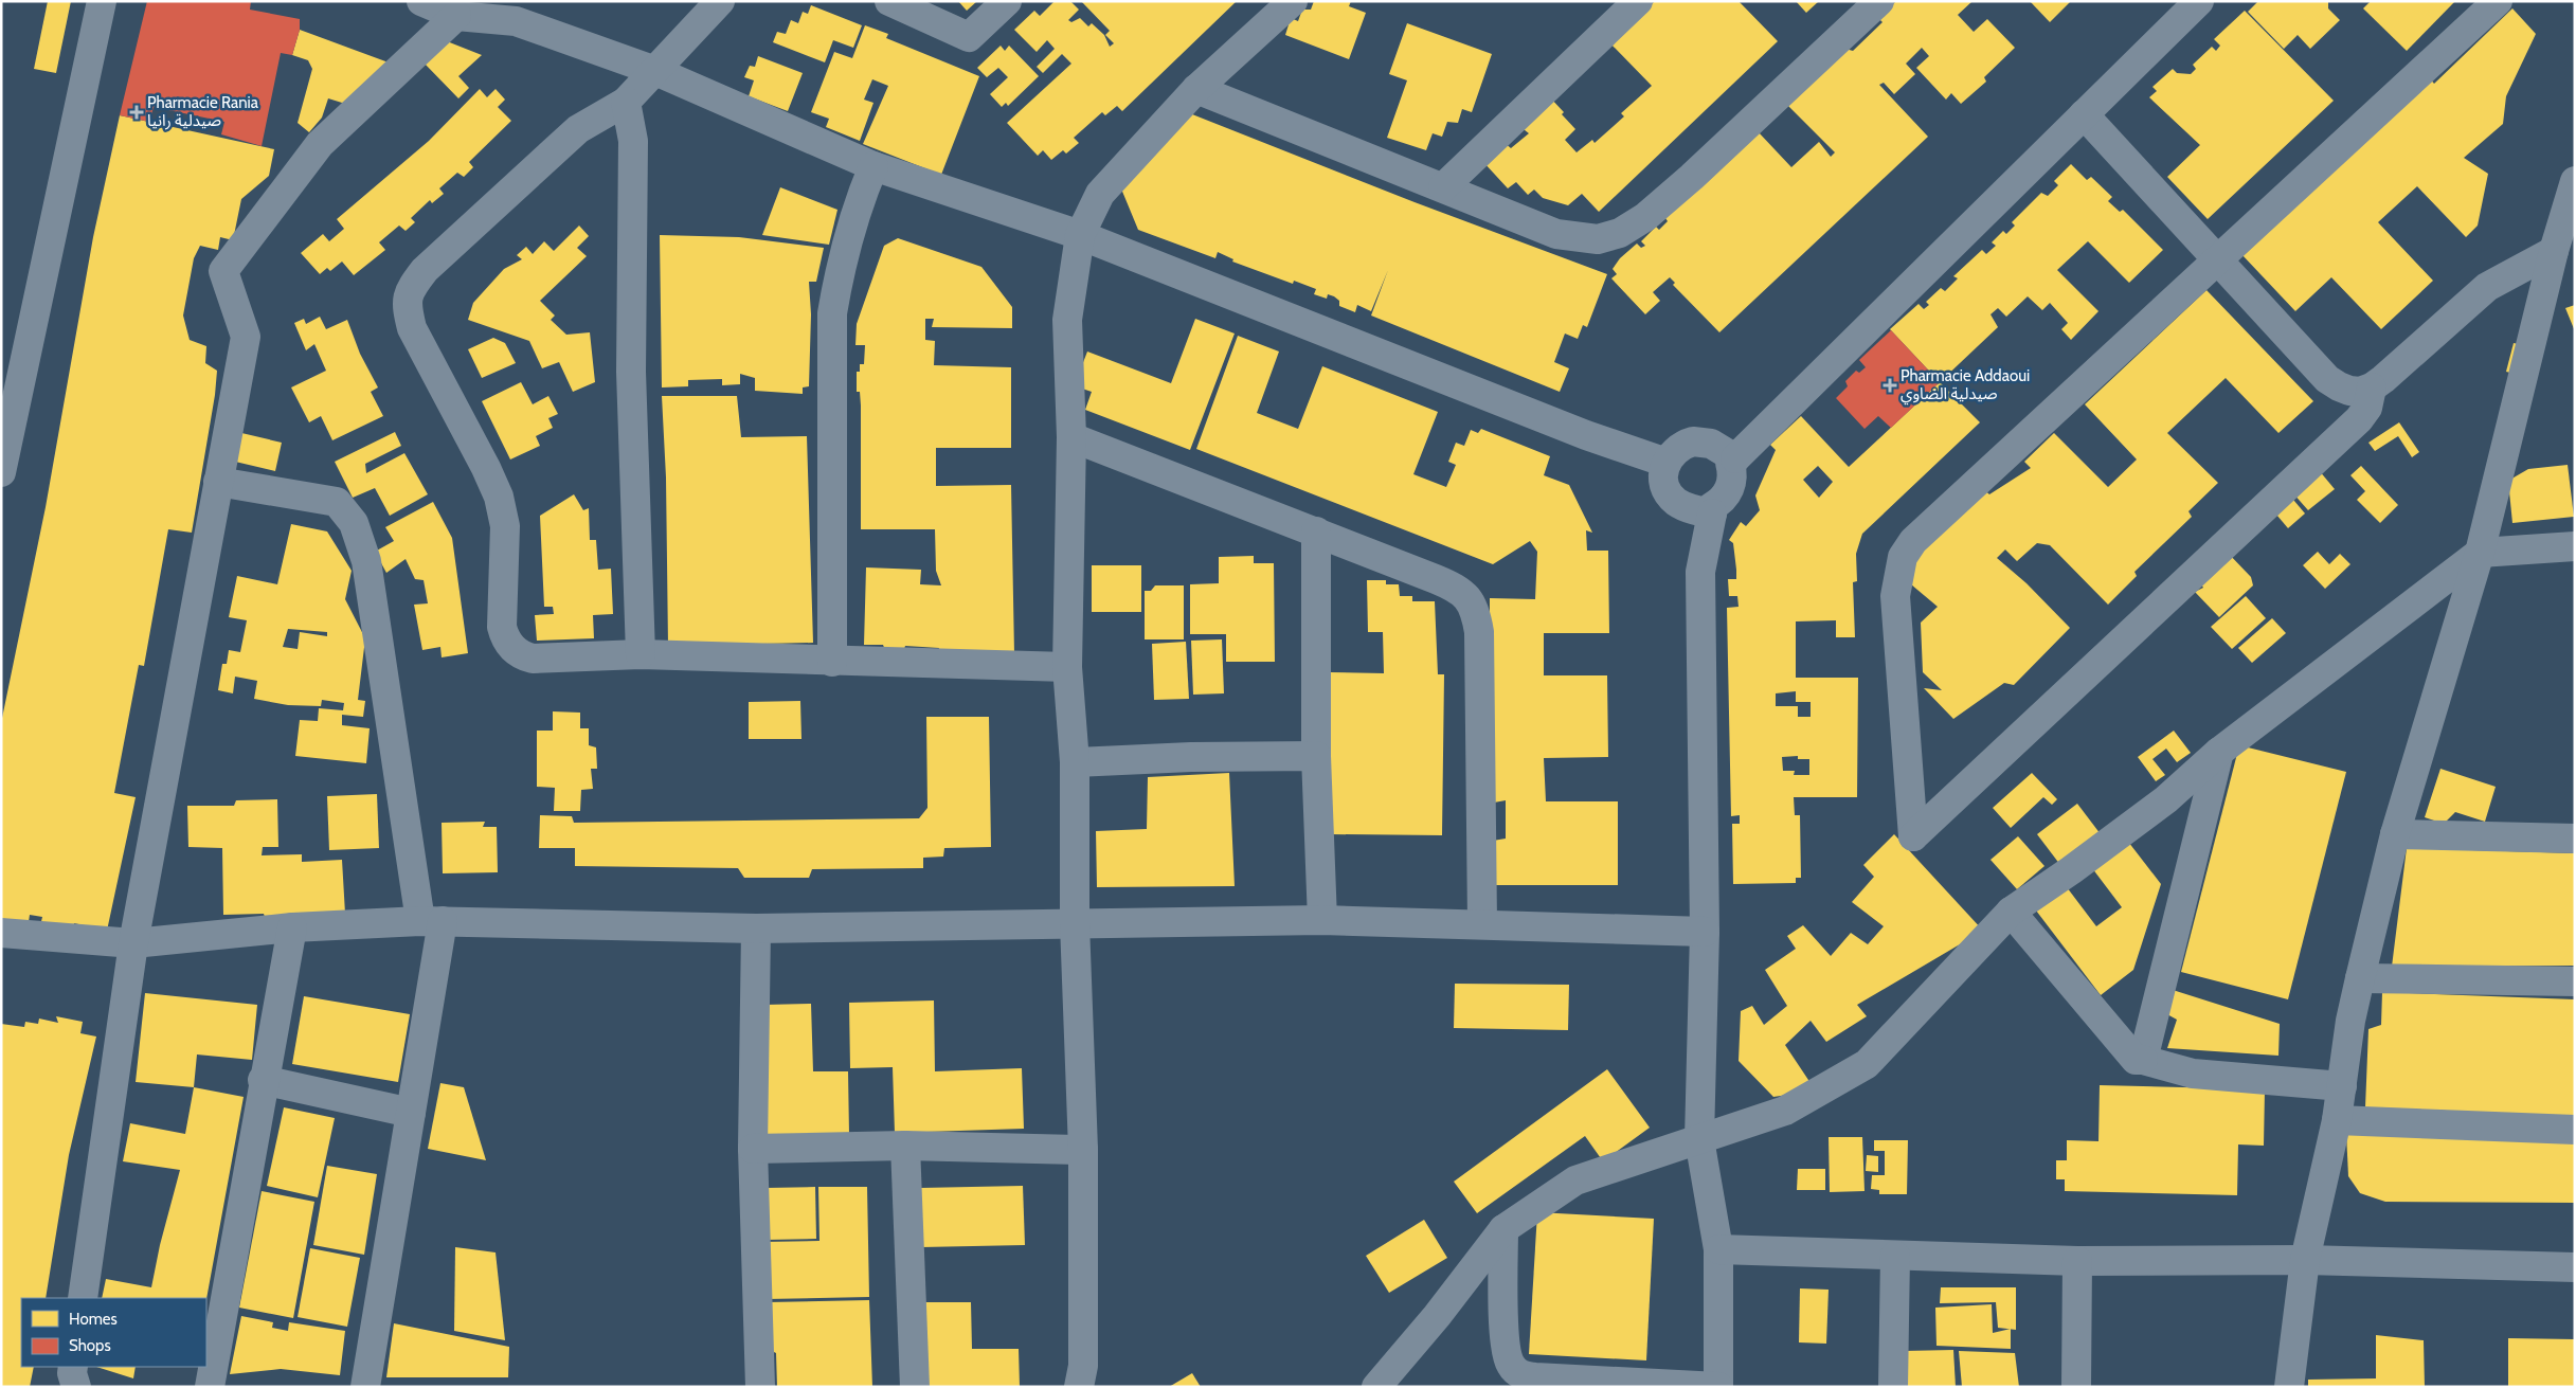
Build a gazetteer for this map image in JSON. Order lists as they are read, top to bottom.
{
  "places": {
    "health": ["Pharmacie Rania صيدلية رانيا", "Pharmacie Addaoui صيدلية الضاوي"]
  },
  "legend": ["Homes", "Shops"]
}
